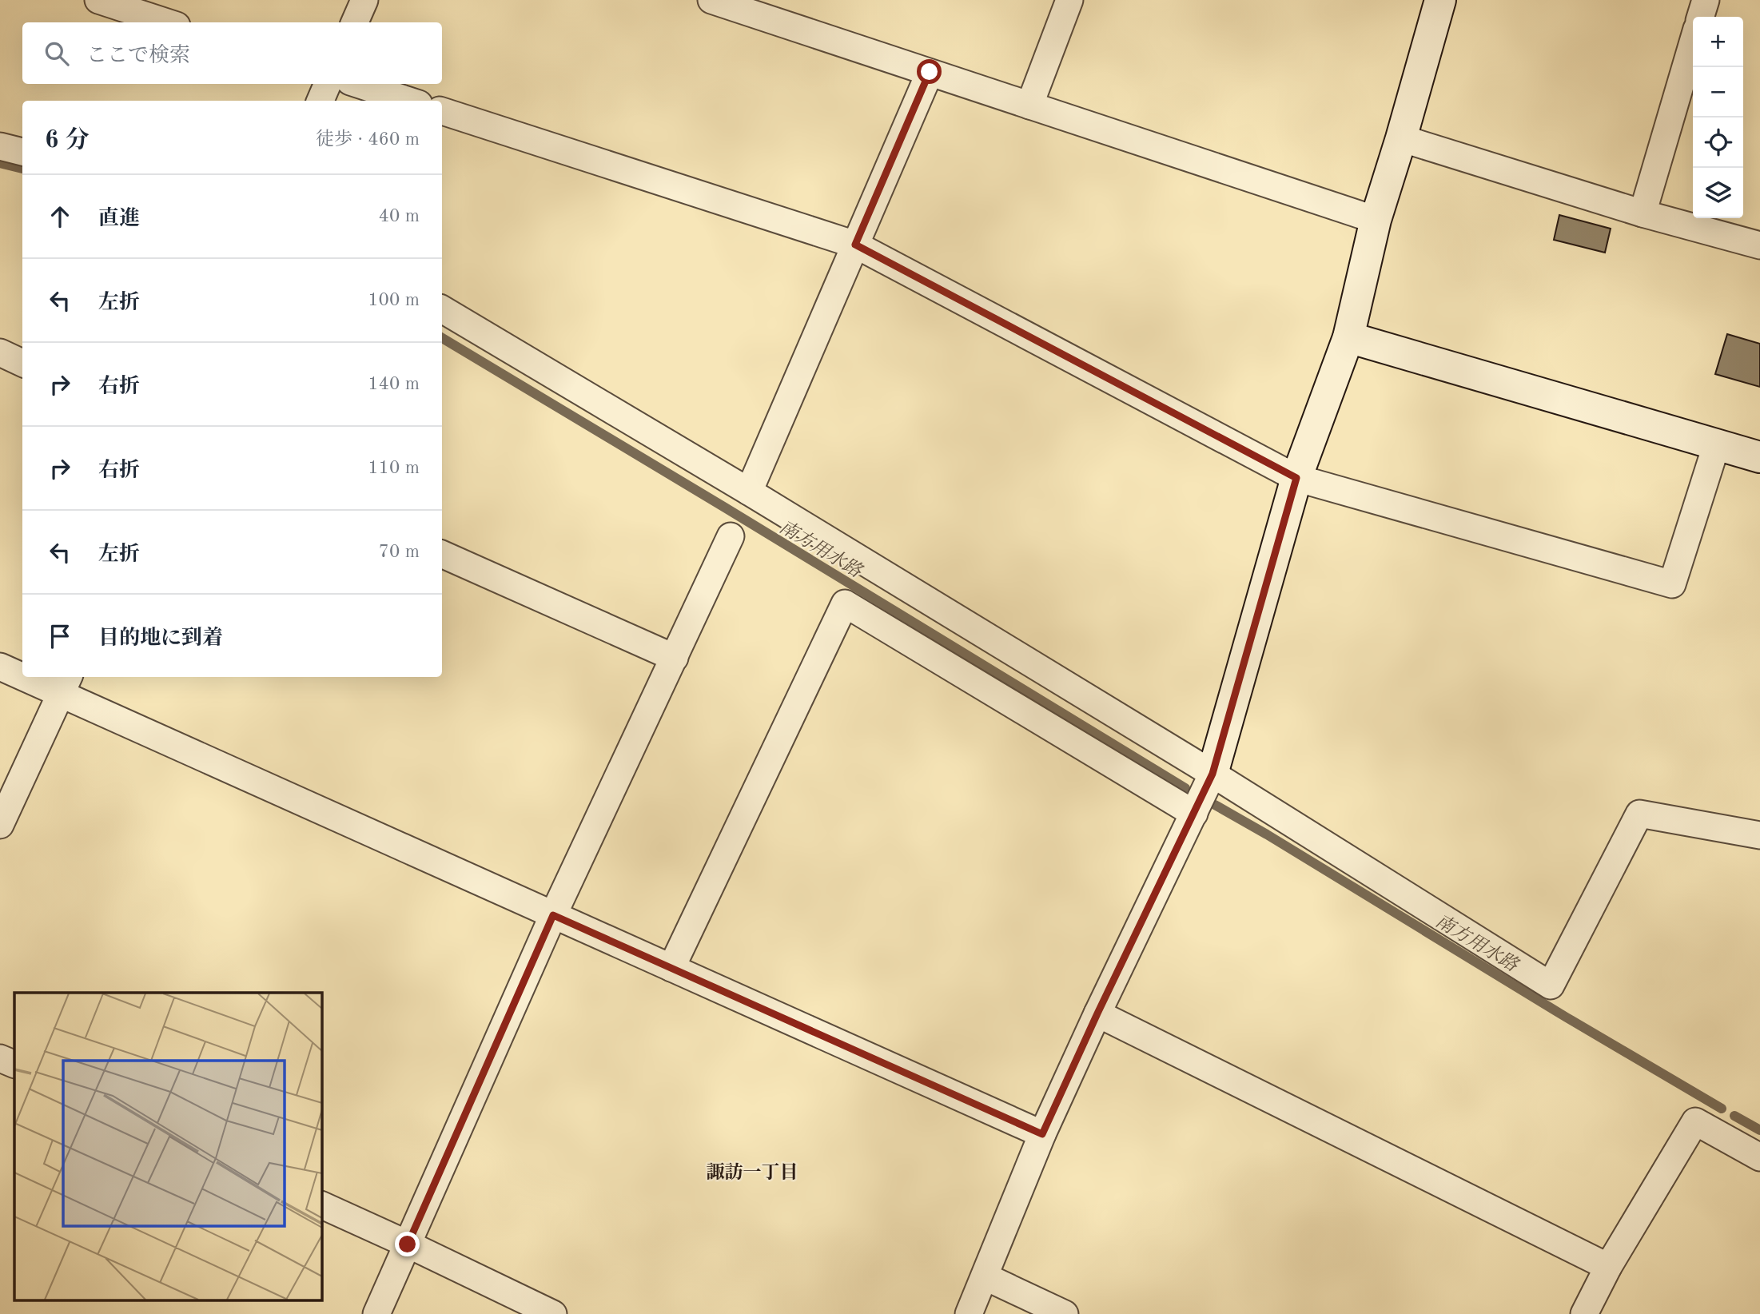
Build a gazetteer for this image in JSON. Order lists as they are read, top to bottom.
{
  "districts": ["諏訪一丁目"],
  "water": ["南方用水路"],
  "page": {
    "map_buttons": ["+", "−"],
    "search": "ここで検索",
    "heading": ["6 分", "徒歩 · 460 m"],
    "list": [
      ["直進", "40 m"],
      ["左折", "100 m"],
      ["右折", "140 m"],
      ["右折", "110 m"],
      ["左折", "70 m"],
      "目的地に到着"
    ]
  }
}
